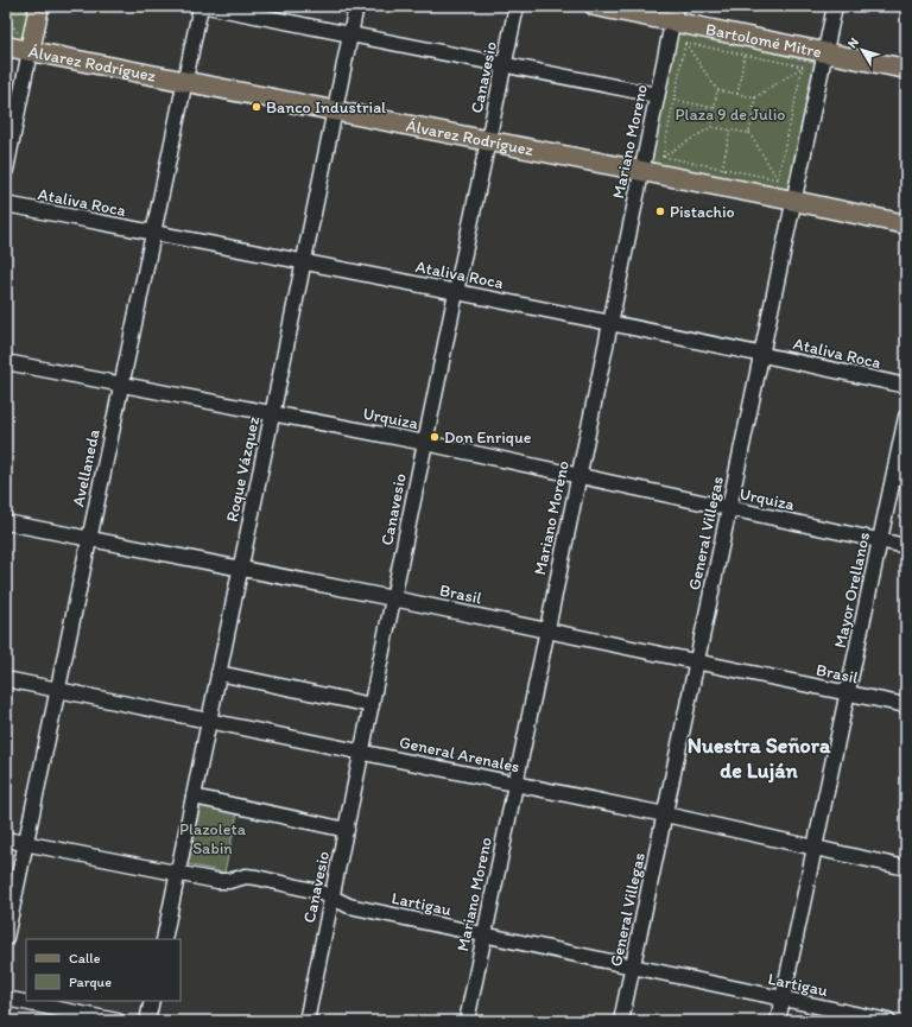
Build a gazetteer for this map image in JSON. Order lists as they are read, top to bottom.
{
  "streets": {
    "main road": ["Bartolomé Mitre", "Álvarez Rodríguez"],
    "street": [
      "Canavesio",
      "Mariano Moreno",
      "Ataliva Roca",
      "Urquiza",
      "Avellaneda",
      "Roque Vázquez",
      "General Villegas",
      "Mayor Orellanos",
      "Brasil",
      "General Arenales",
      "Lartigau"
    ]
  },
  "crossings": [
    ["Bartolomé Mitre", "Mariano Moreno"],
    ["Bartolomé Mitre", "General Villegas"],
    ["Álvarez Rodríguez", "Canavesio"],
    ["Álvarez Rodríguez", "Mariano Moreno"],
    ["Álvarez Rodríguez", "Avellaneda"],
    ["Álvarez Rodríguez", "Roque Vázquez"],
    ["Álvarez Rodríguez", "General Villegas"],
    ["Canavesio", "Ataliva Roca"],
    ["Canavesio", "Urquiza"],
    ["Canavesio", "Brasil"],
    ["Canavesio", "General Arenales"],
    ["Canavesio", "Lartigau"],
    ["Mariano Moreno", "Ataliva Roca"],
    ["Mariano Moreno", "Urquiza"],
    ["Mariano Moreno", "Brasil"],
    ["Mariano Moreno", "General Arenales"],
    ["Mariano Moreno", "Lartigau"],
    ["Ataliva Roca", "Avellaneda"],
    ["Ataliva Roca", "Roque Vázquez"],
    ["Ataliva Roca", "General Villegas"],
    ["Urquiza", "Avellaneda"],
    ["Urquiza", "Roque Vázquez"],
    ["Urquiza", "General Villegas"],
    ["Urquiza", "Mayor Orellanos"],
    ["Avellaneda", "Brasil"],
    ["Avellaneda", "General Arenales"],
    ["Avellaneda", "Lartigau"],
    ["Roque Vázquez", "Brasil"],
    ["Roque Vázquez", "General Arenales"],
    ["Roque Vázquez", "Lartigau"],
    ["General Villegas", "Brasil"],
    ["General Villegas", "General Arenales"],
    ["General Villegas", "Lartigau"],
    ["Mayor Orellanos", "Brasil"],
    ["Mayor Orellanos", "General Arenales"],
    ["Mayor Orellanos", "Lartigau"]
  ],
  "districts": ["Nuestra Señora de Luján"],
  "parks": ["Plaza 9 de Julio", "Plazoleta Sabin"],
  "places": ["Banco Industrial", "Pistachio", "Don Enrique"],
  "legend": ["Calle", "Parque"],
  "north": "top left"
}
